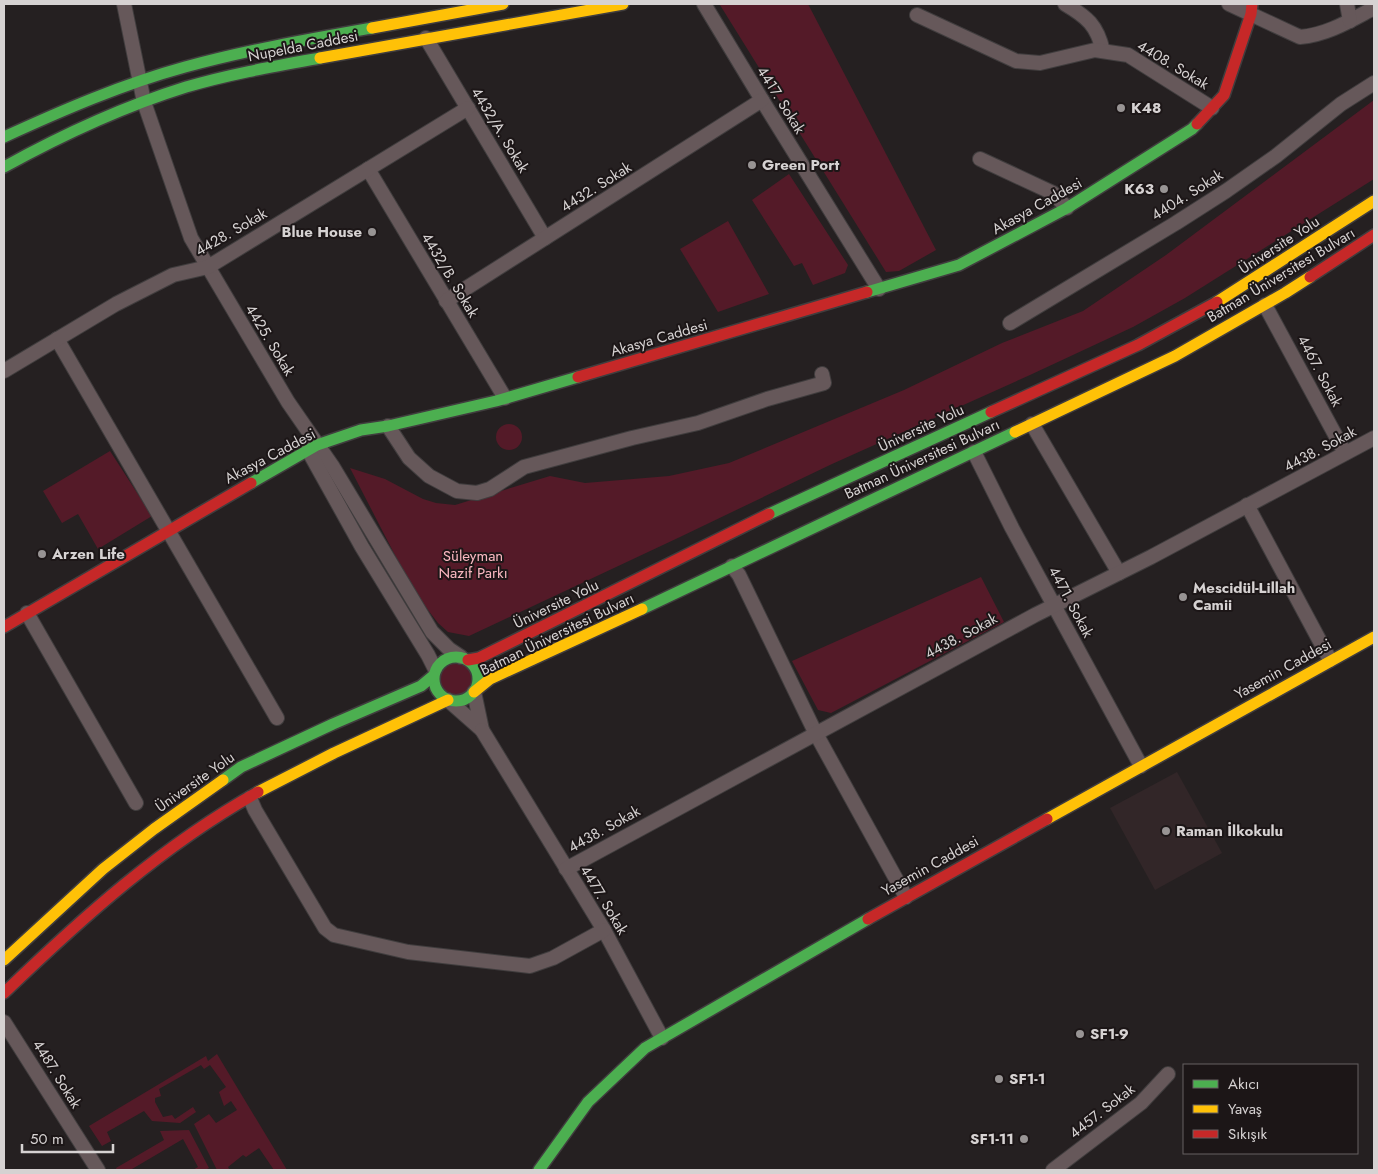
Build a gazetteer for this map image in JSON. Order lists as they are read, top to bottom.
{
  "streets": {
    "street": [
      "Nupelda Caddesi",
      "4408. Sokak",
      "4417. Sokak",
      "4432/A. Sokak",
      "4432. Sokak",
      "4404. Sokak",
      "Akasya Caddesi",
      "4428. Sokak",
      "Üniversite Yolu",
      "4432/B. Sokak",
      "Batman Üniversitesi Bulvarı",
      "4425. Sokak",
      "4467. Sokak",
      "4438. Sokak",
      "4471. Sokak",
      "Yasemin Caddesi",
      "4477. Sokak",
      "4487. Sokak",
      "4457. Sokak"
    ]
  },
  "crossings": [
    ["Nupelda Caddesi", "4432/A. Sokak"],
    ["Nupelda Caddesi", "4425. Sokak"],
    ["4408. Sokak", "Akasya Caddesi"],
    ["4417. Sokak", "4432. Sokak"],
    ["4417. Sokak", "Akasya Caddesi"],
    ["4432/A. Sokak", "4432. Sokak"],
    ["4432/A. Sokak", "4428. Sokak"],
    ["4432. Sokak", "4432/B. Sokak"],
    ["Akasya Caddesi", "4432/B. Sokak"],
    ["Akasya Caddesi", "4425. Sokak"],
    ["4428. Sokak", "4432/B. Sokak"],
    ["4428. Sokak", "4425. Sokak"],
    ["Üniversite Yolu", "Batman Üniversitesi Bulvarı"],
    ["Üniversite Yolu", "4425. Sokak"],
    ["Batman Üniversitesi Bulvarı", "4425. Sokak"],
    ["Batman Üniversitesi Bulvarı", "4467. Sokak"],
    ["Batman Üniversitesi Bulvarı", "4471. Sokak"],
    ["4467. Sokak", "4438. Sokak"],
    ["4438. Sokak", "4471. Sokak"],
    ["4438. Sokak", "4477. Sokak"],
    ["4471. Sokak", "Yasemin Caddesi"],
    ["Yasemin Caddesi", "4477. Sokak"]
  ],
  "parks": ["Süleyman Nazif Parkı"],
  "places": [
    "K48",
    "Green Port",
    "K63",
    "Blue House",
    "Arzen Life",
    "Mescidül-Lillah Camii",
    "Raman İlkokulu",
    "SF1-9",
    "SF1-1",
    "SF1-11"
  ],
  "legend": ["Akıcı", "Yavaş", "Sıkışık"],
  "scale_bar": "50 m"
}
